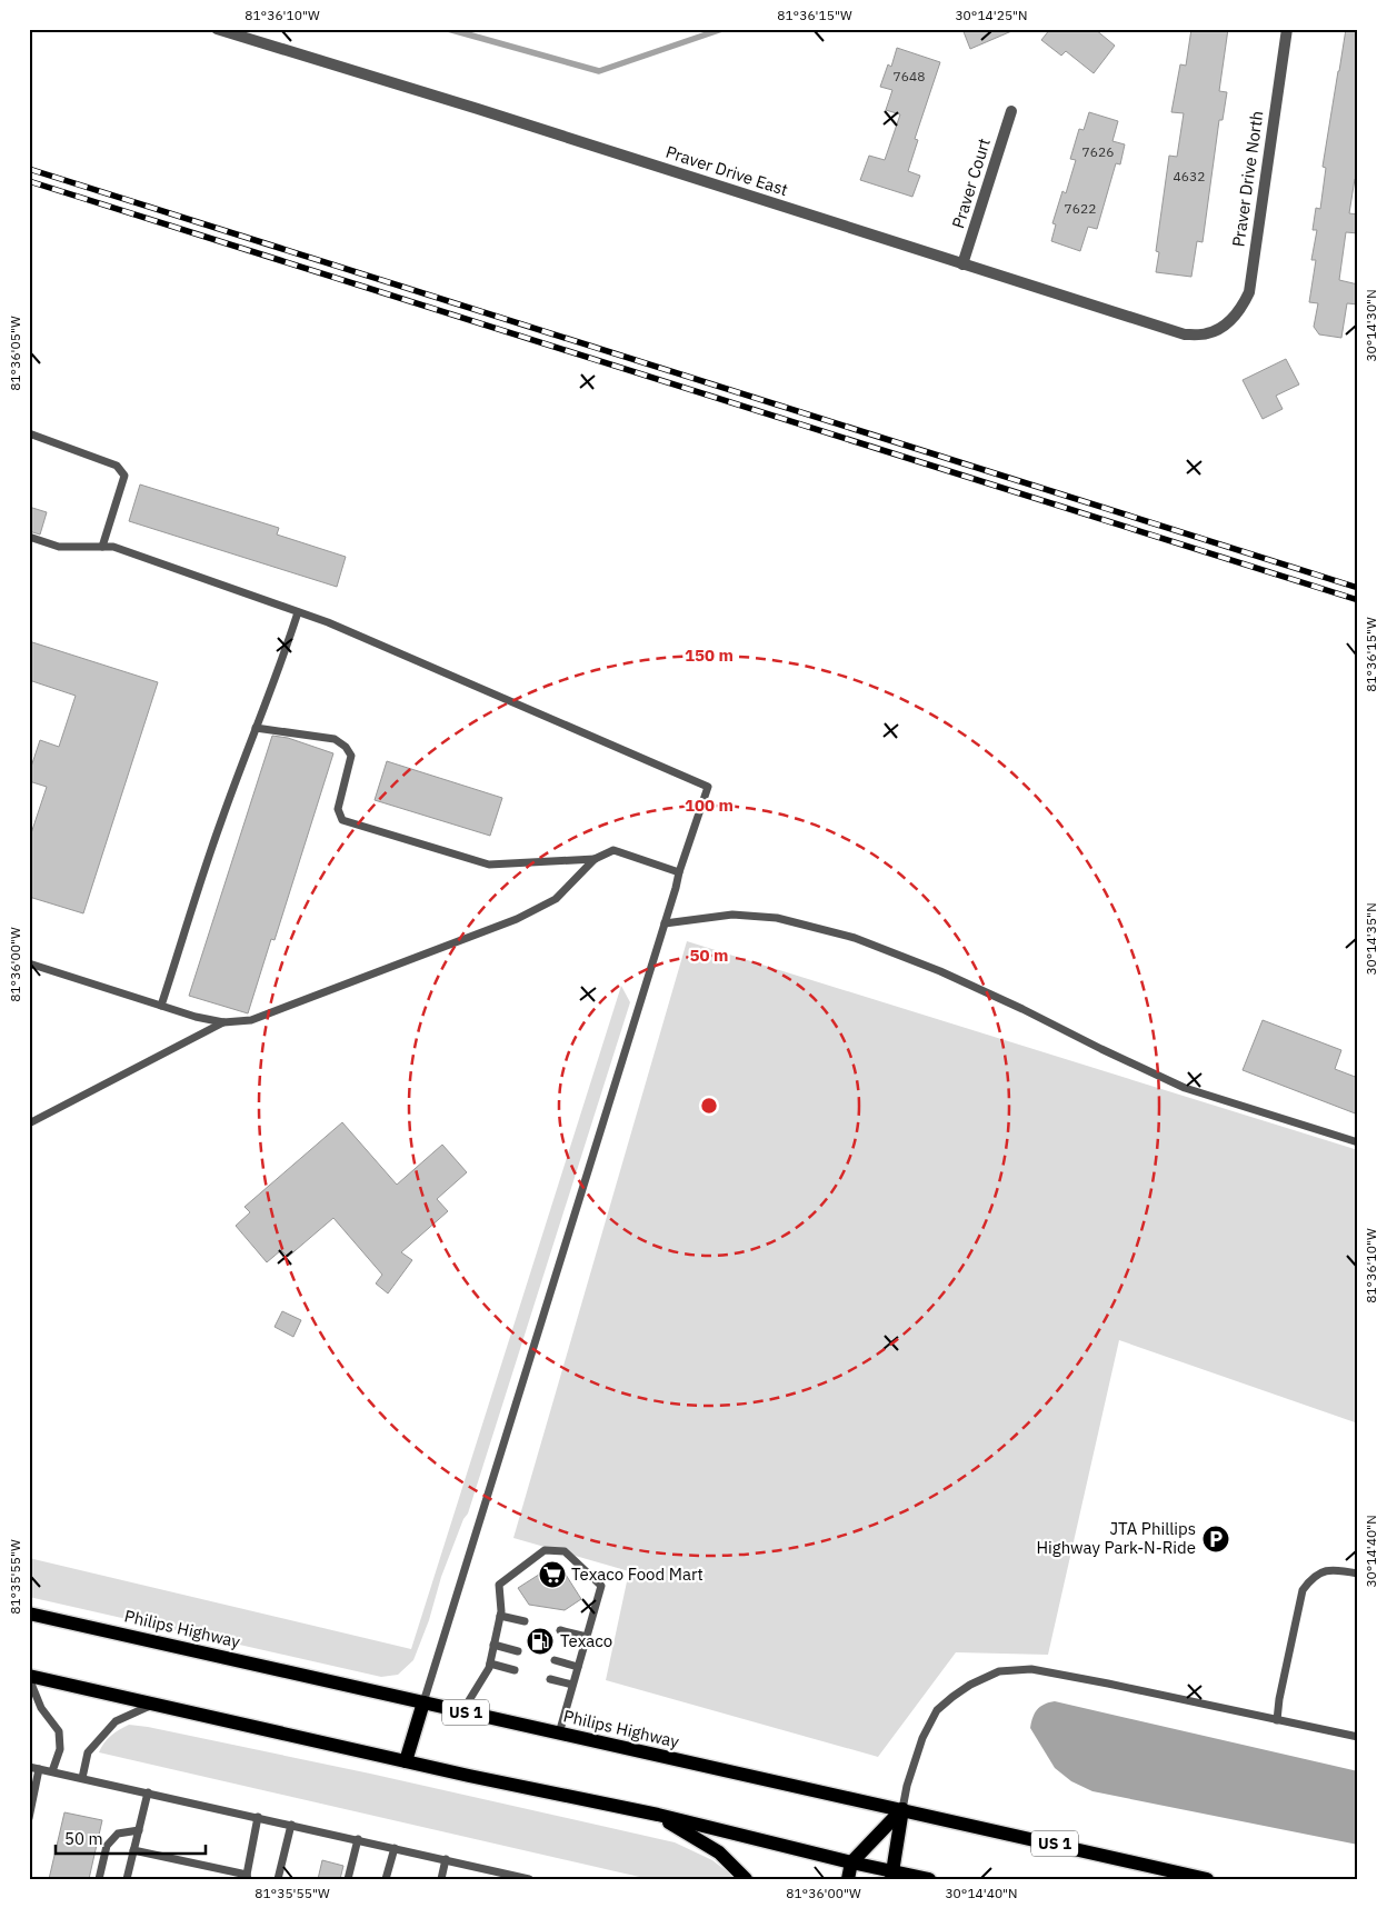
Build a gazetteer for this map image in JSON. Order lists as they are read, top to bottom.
{
  "streets": {
    "main road": ["Philips Highway", "US 1"],
    "street": ["Praver Drive East", "Praver Drive North", "Praver Court"]
  },
  "crossings": [
    ["Praver Drive East", "Praver Drive North"],
    ["Praver Drive East", "Praver Court"]
  ],
  "places": {
    "parking": ["JTA Phillips Highway Park-N-Ride"],
    "supermarket": ["Texaco Food Mart"],
    "fuel station": ["Texaco"]
  },
  "house_numbers": [
    "7648",
    "7626",
    "4632",
    "7622"
  ],
  "scale_bar": "50 m",
  "coordinates": [
    "81°36'10\"W",
    "81°36'15\"W",
    "30°14'25\"N",
    "30°14'30\"N",
    "81°36'05\"W",
    "30°14'35\"N",
    "81°36'00\"W",
    "30°14'40\"N",
    "81°35'55\"W"
  ],
  "rings": ["150 m", "100 m", "50 m"]
}
